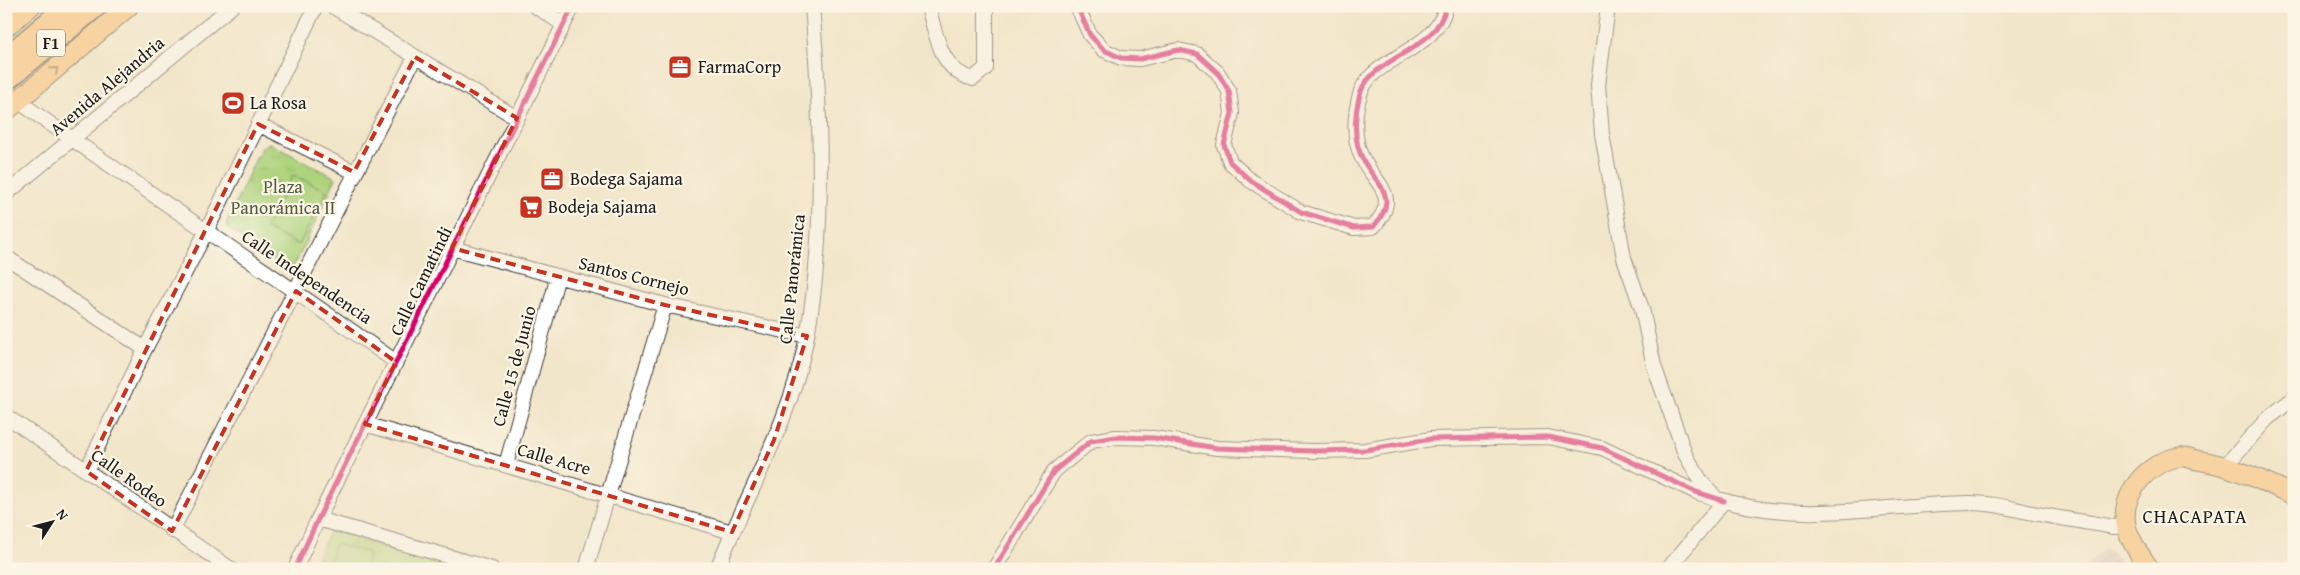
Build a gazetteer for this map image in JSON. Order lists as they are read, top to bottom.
{
  "streets": {
    "highway": ["F1"],
    "street": [
      "Avenida Alejandria",
      "Santos Cornejo",
      "Calle Independencia",
      "Calle Panorámica",
      "Calle Camatindi",
      "Calle 15 de Junio",
      "Calle Acre",
      "Calle Rodeo"
    ]
  },
  "crossings": [
    ["Avenida Alejandria", "Calle Independencia"],
    ["Santos Cornejo", "Calle Panorámica"],
    ["Santos Cornejo", "Calle Camatindi"],
    ["Santos Cornejo", "Calle 15 de Junio"],
    ["Calle Independencia", "Calle Camatindi"],
    ["Calle Panorámica", "Calle Acre"],
    ["Calle Camatindi", "Calle Acre"],
    ["Calle 15 de Junio", "Calle Acre"]
  ],
  "districts": ["CHACAPATA"],
  "parks": ["Plaza Panorámica II"],
  "places": {
    "office": ["FarmaCorp", "Bodega Sajama"],
    "sports": ["La Rosa"],
    "supermarket": ["Bodeja Sajama"]
  },
  "north": "top right"
}
